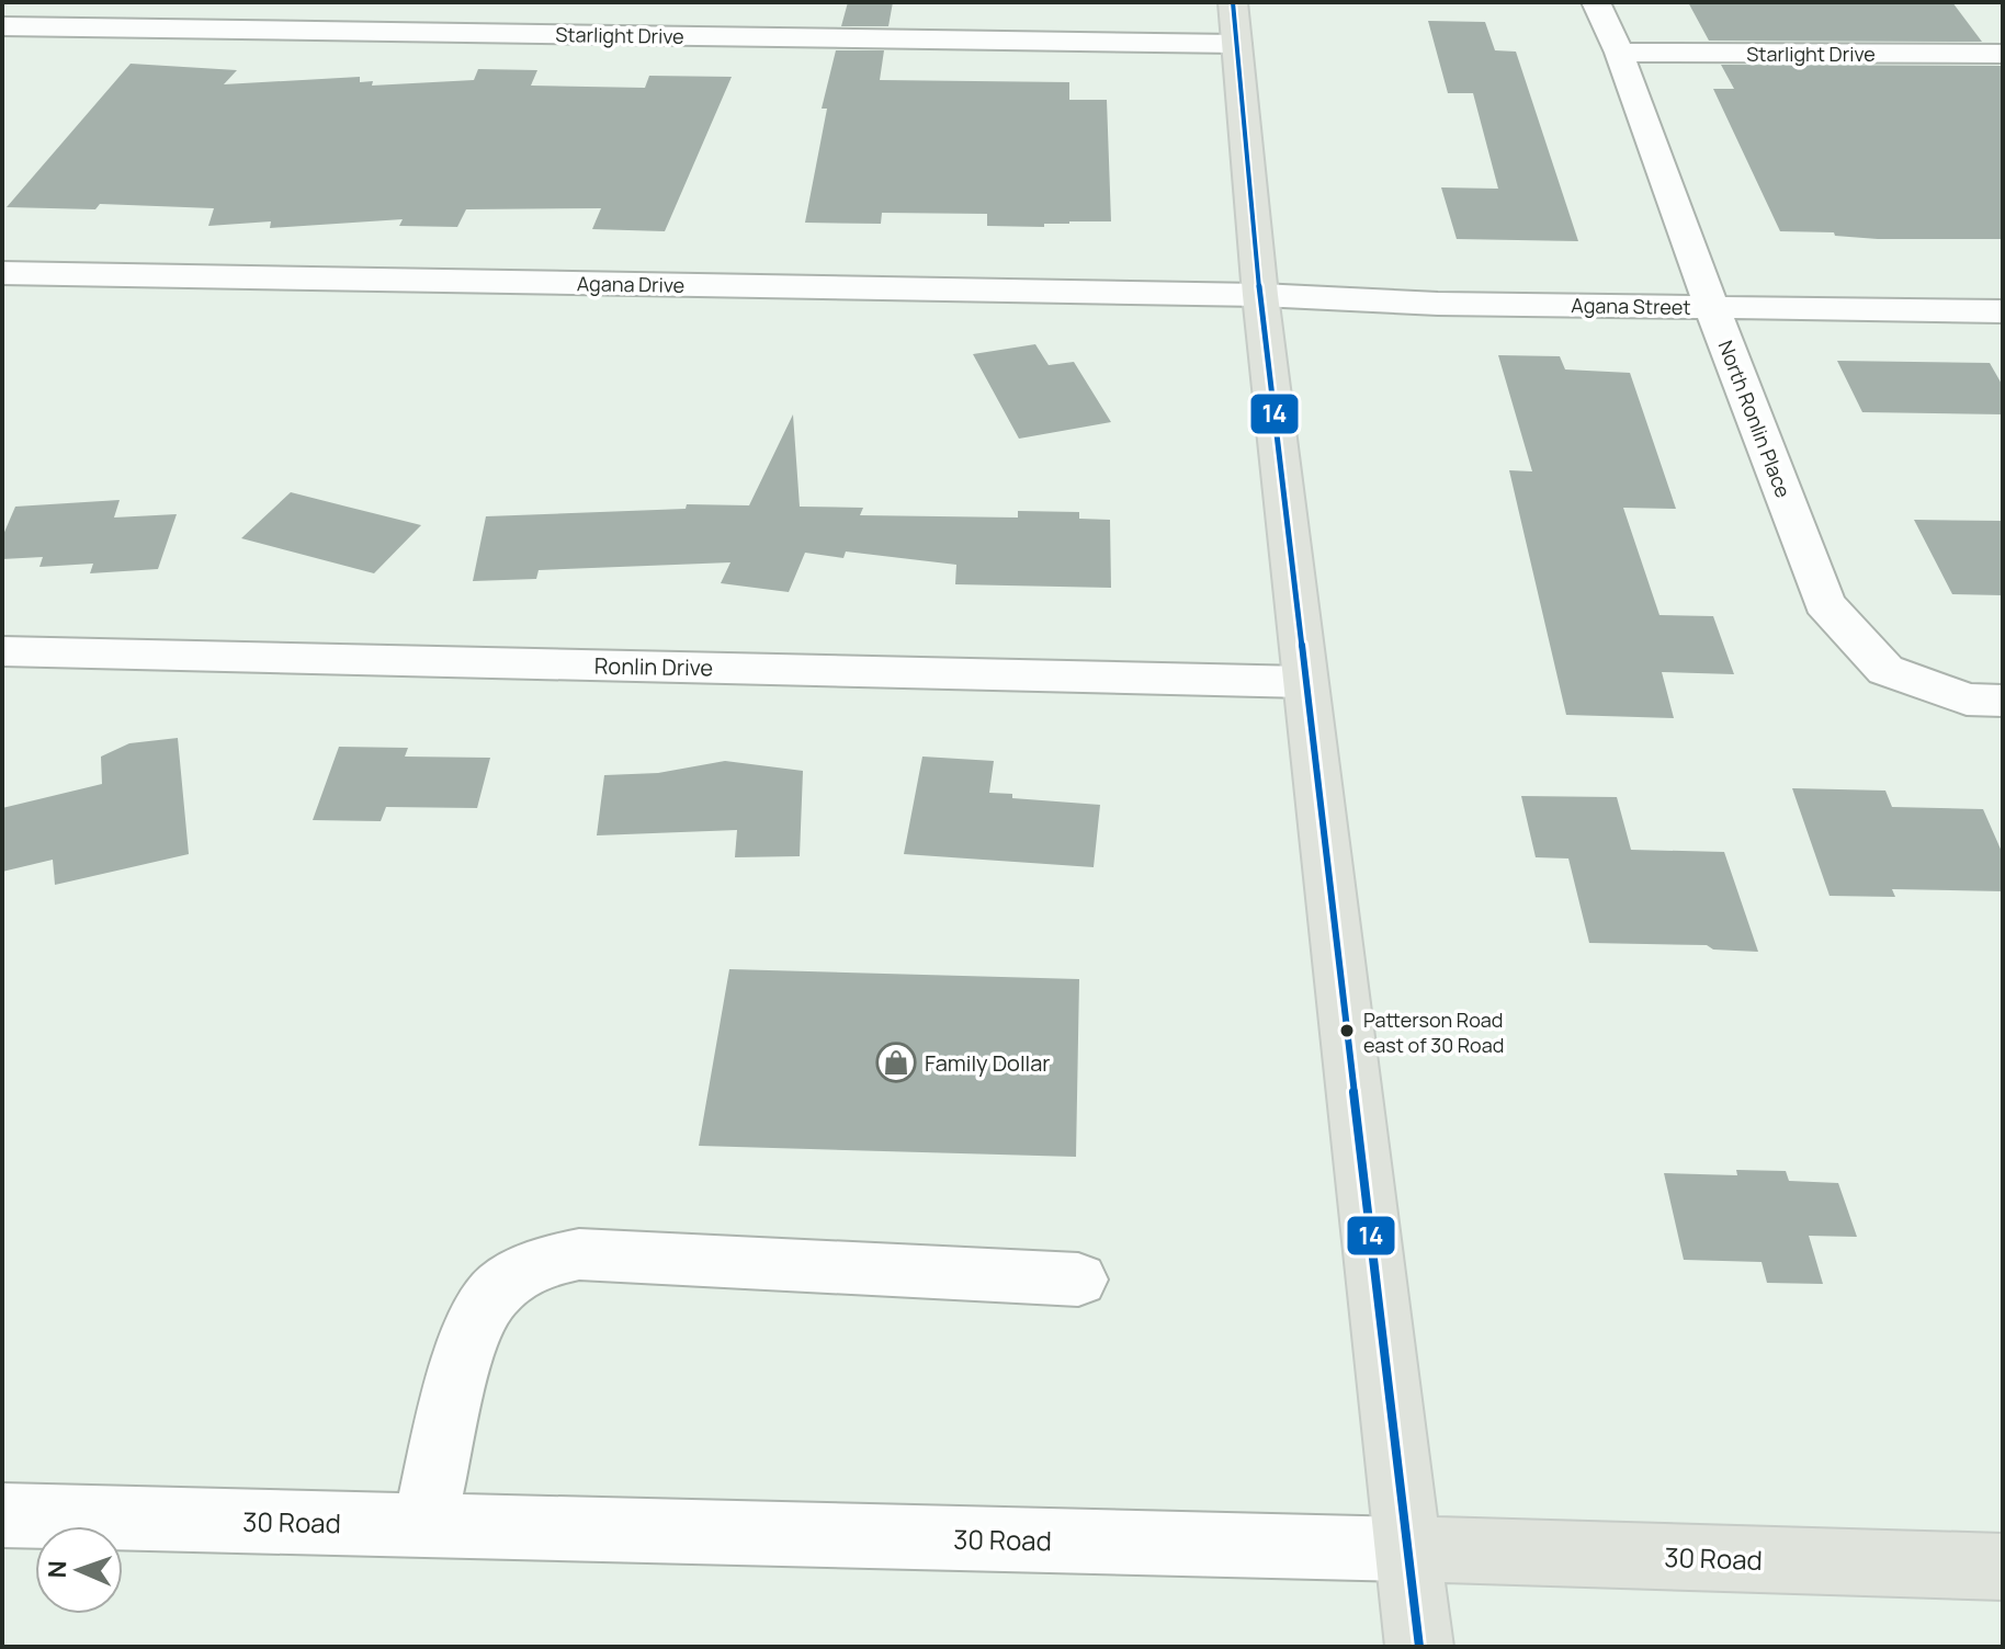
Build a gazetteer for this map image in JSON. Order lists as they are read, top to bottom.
{
  "streets": {
    "main road": ["30 Road"],
    "street": [
      "Starlight Drive",
      "Agana Drive",
      "Agana Street",
      "North Ronlin Place",
      "Ronlin Drive"
    ]
  },
  "crossings": [
    ["Starlight Drive", "North Ronlin Place"],
    ["Agana Drive", "Agana Street"],
    ["Agana Street", "North Ronlin Place"]
  ],
  "places": {
    "other": ["Patterson Road east of 30 Road"],
    "shop": ["Family Dollar"]
  },
  "lines": ["transit line 14"],
  "north": "left"
}
